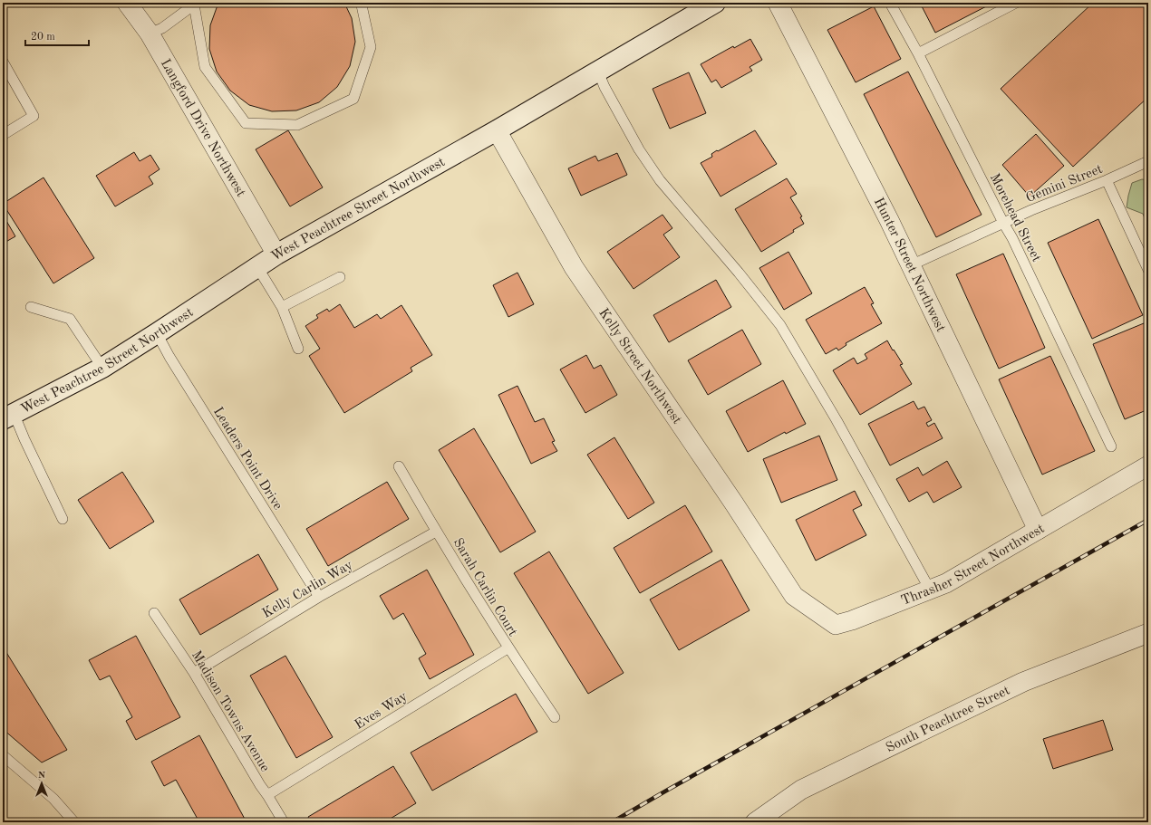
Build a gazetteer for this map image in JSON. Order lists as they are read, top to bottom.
{
  "streets": {
    "street": [
      "Langford Drive Northwest",
      "West Peachtree Street Northwest",
      "Hunter Street Northwest",
      "Kelly Street Northwest",
      "Thrasher Street Northwest",
      "South Peachtree Street"
    ],
    "lane": [
      "Gemini Street",
      "Morehead Street",
      "Leaders Point Drive",
      "Sarah Carlin Court",
      "Kelly Carlin Way",
      "Eves Way",
      "Madison Towns Avenue"
    ]
  },
  "crossings": [
    ["Langford Drive Northwest", "West Peachtree Street Northwest"],
    ["Gemini Street", "Morehead Street"],
    ["Gemini Street", "Hunter Street Northwest"],
    ["West Peachtree Street Northwest", "Kelly Street Northwest"],
    ["West Peachtree Street Northwest", "Leaders Point Drive"],
    ["Hunter Street Northwest", "Thrasher Street Northwest"],
    ["Kelly Street Northwest", "Thrasher Street Northwest"],
    ["Leaders Point Drive", "Kelly Carlin Way"],
    ["Sarah Carlin Court", "Kelly Carlin Way"],
    ["Sarah Carlin Court", "Eves Way"],
    ["Kelly Carlin Way", "Madison Towns Avenue"],
    ["Eves Way", "Madison Towns Avenue"]
  ],
  "scale_bar": "20 m",
  "north": "top"
}
